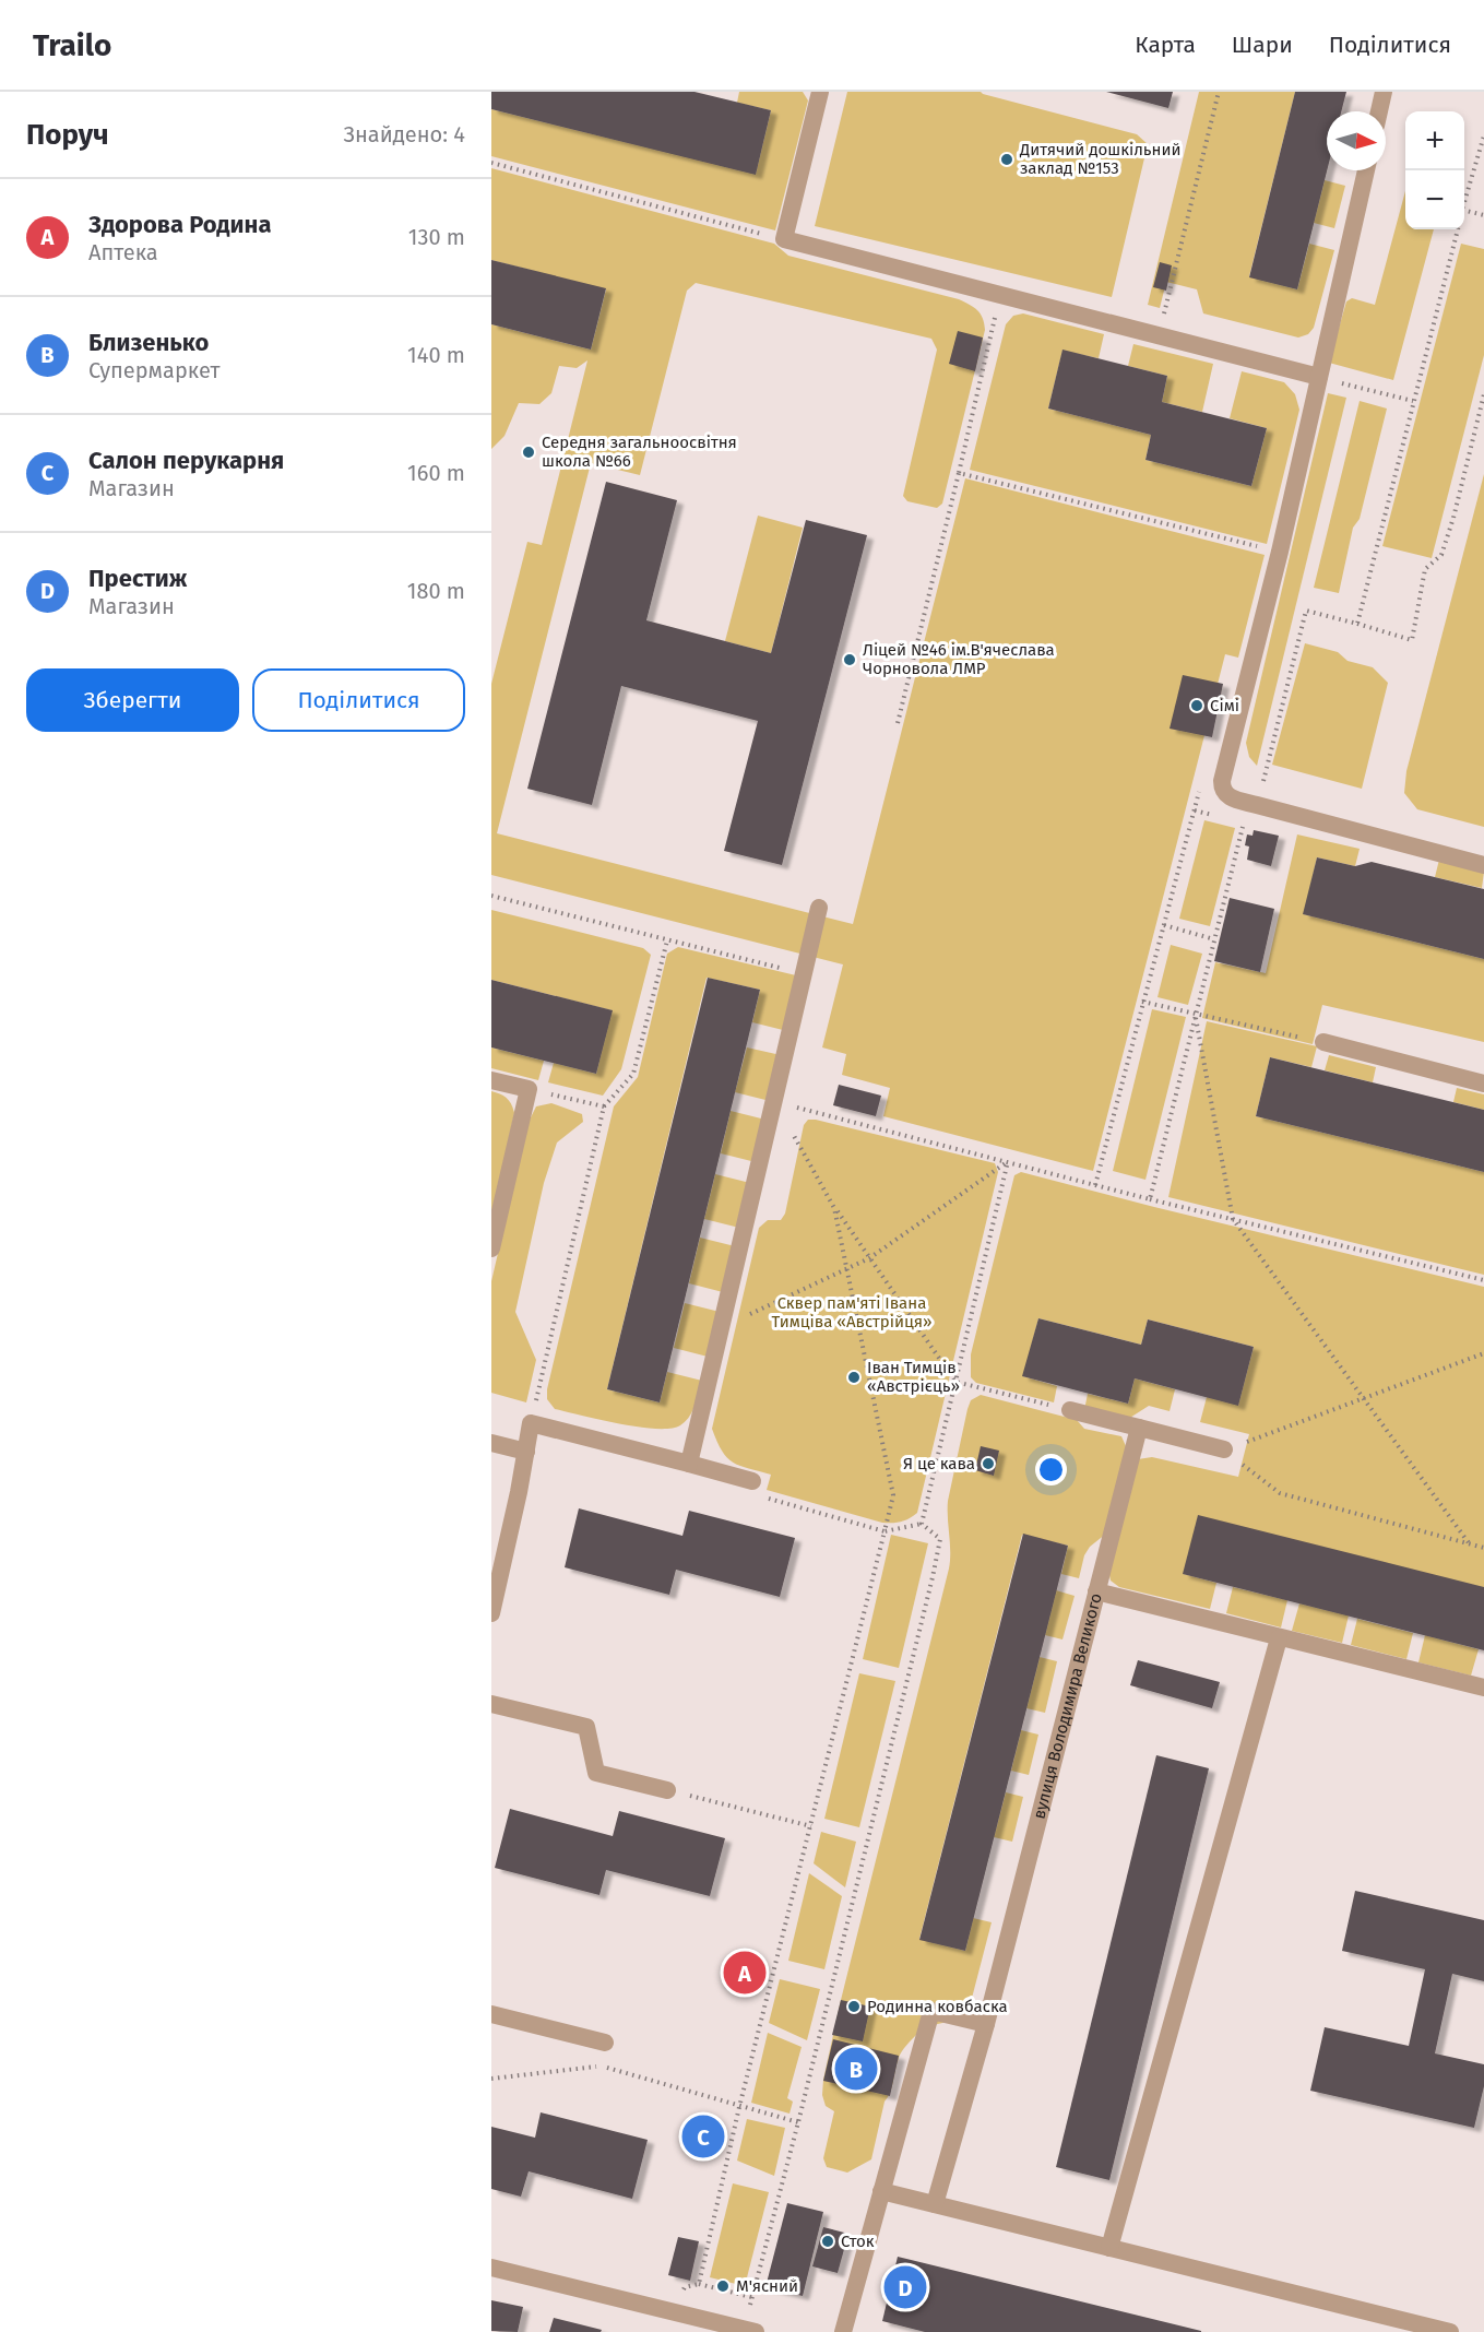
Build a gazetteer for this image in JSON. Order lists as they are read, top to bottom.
{
  "streets": {
    "lane": ["вулиця Володимира Великого"]
  },
  "parks": ["Сквер пам'яті Івана Тимціва «Австрійця»"],
  "places": [
    "Дитячий дошкільний заклад №153",
    "Середня загальноосвітня школа №66",
    "Ліцей №46 ім.В'ячеслава Чорновола ЛМР",
    "Сімі",
    "Іван Тимців «Австрієць»",
    "Я це кава",
    "Родинна ковбаска",
    "Сток",
    "М'ясний"
  ],
  "north": "right",
  "page": {
    "header": "Trailo",
    "nav": ["Карта", "Шари", "Поділитися"],
    "heading": ["Поруч", "Знайдено: 4"],
    "map_buttons": ["+", "−"],
    "list": [
      {
        "mark": "A",
        "name": "Здорова Родина",
        "note": "Аптека",
        "value": "130 m"
      },
      {
        "mark": "B",
        "name": "Близенько",
        "note": "Супермаркет",
        "value": "140 m"
      },
      {
        "mark": "C",
        "name": "Салон перукарня",
        "note": "Магазин",
        "value": "160 m"
      },
      {
        "mark": "D",
        "name": "Престиж",
        "note": "Магазин",
        "value": "180 m"
      }
    ],
    "buttons": ["Зберегти", "Поділитися"],
    "pins": [
      "A",
      "B",
      "C",
      "D"
    ]
  }
}
